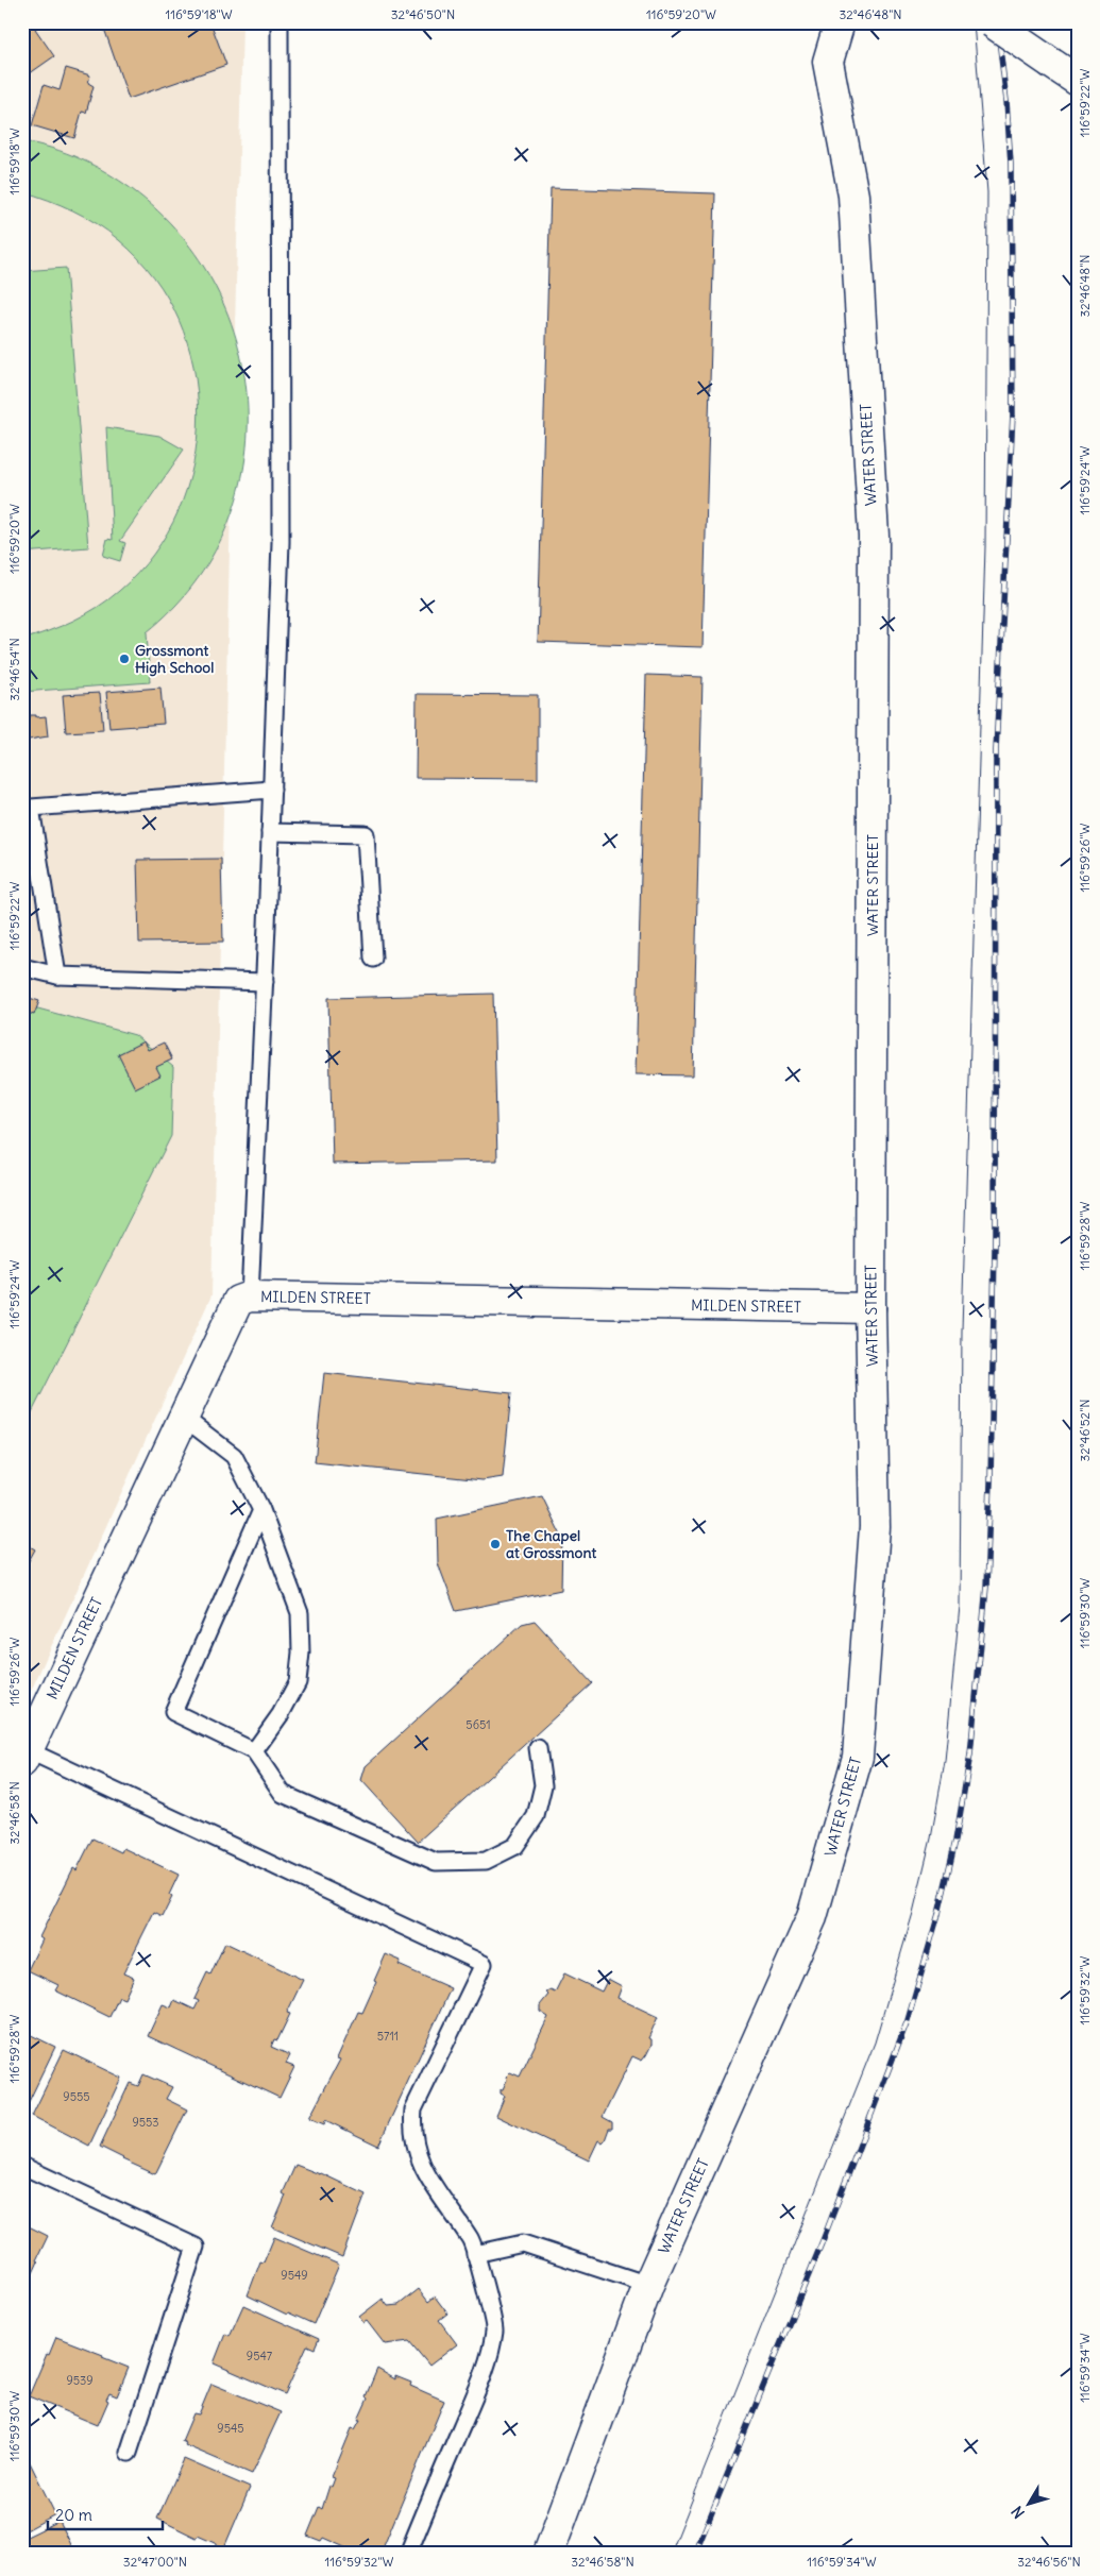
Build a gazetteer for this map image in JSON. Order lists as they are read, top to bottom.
{
  "streets": {
    "street": ["WATER STREET", "MILDEN STREET"]
  },
  "crossings": [
    ["WATER STREET", "MILDEN STREET"]
  ],
  "places": ["Grossmont High School", "The Chapel at Grossmont"],
  "house_numbers": [
    "5651",
    "5711",
    "9555",
    "9553",
    "9549",
    "9547",
    "9539",
    "9545"
  ],
  "scale_bar": "20 m",
  "north": "bottom left",
  "coordinates": [
    "116°59'18\"W",
    "32°46'50\"N",
    "116°59'20\"W",
    "32°46'48\"N",
    "116°59'22\"W",
    "116°59'24\"W",
    "32°46'54\"N",
    "116°59'26\"W",
    "116°59'28\"W",
    "32°46'52\"N",
    "116°59'30\"W",
    "32°46'58\"N",
    "116°59'32\"W",
    "116°59'34\"W",
    "32°47'00\"N",
    "32°46'56\"N"
  ]
}
